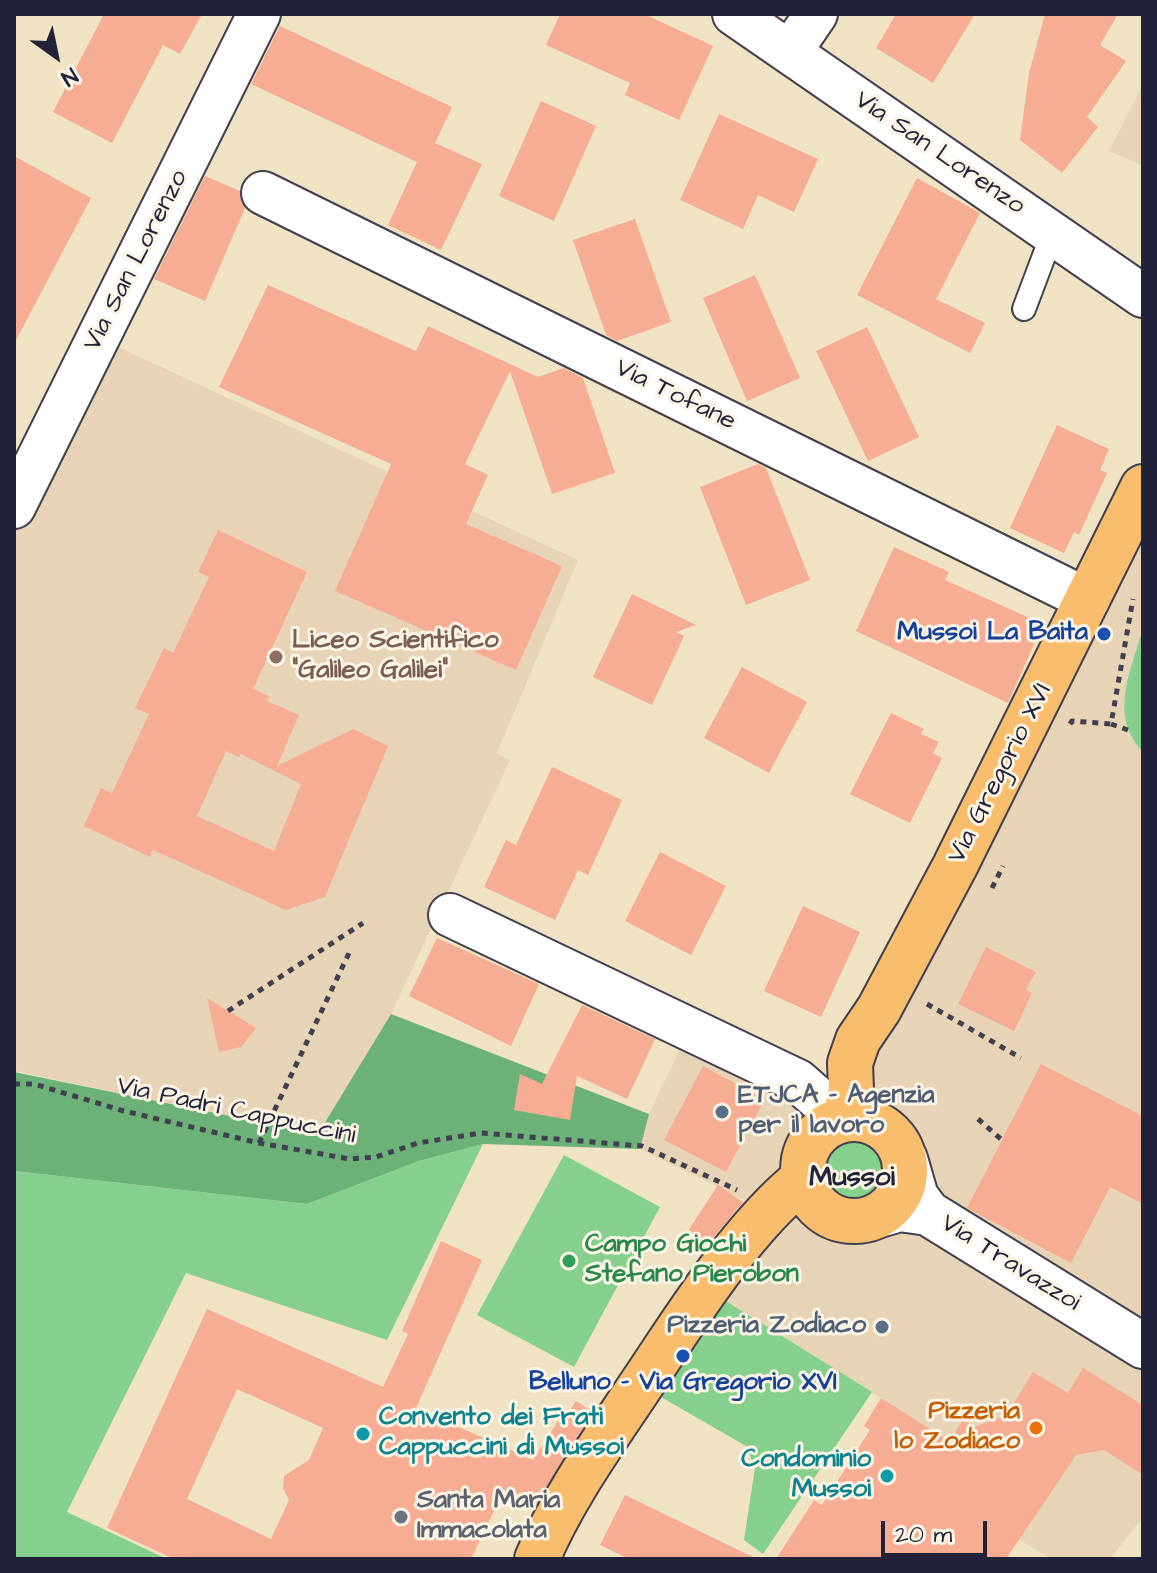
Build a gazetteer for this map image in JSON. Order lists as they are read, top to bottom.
{
  "streets": {
    "main road": ["Via Gregorio XVI"],
    "street": ["Via San Lorenzo", "Via Tofane", "Via Travazzoi"],
    "path": ["Via Padri Cappuccini"]
  },
  "crossings": [
    ["Via Tofane", "Via Gregorio XVI"],
    ["Via Gregorio XVI", "Via Travazzoi"]
  ],
  "districts": ["Mussoi"],
  "places": [
    "Mussoi La Baita",
    "Liceo Scientifico \"Galileo Galilei\"",
    "ETJCA - Agenzia per il lavoro",
    "Campo Giochi Stefano Pierobon",
    "Pizzeria Zodiaco",
    "Belluno - Via Gregorio XVI",
    "Pizzeria lo Zodiaco",
    "Convento dei Frati Cappuccini di Mussoi",
    "Condominio Mussoi",
    "Santa Maria Immacolata"
  ],
  "scale_bar": "20 m",
  "north": "bottom right"
}
